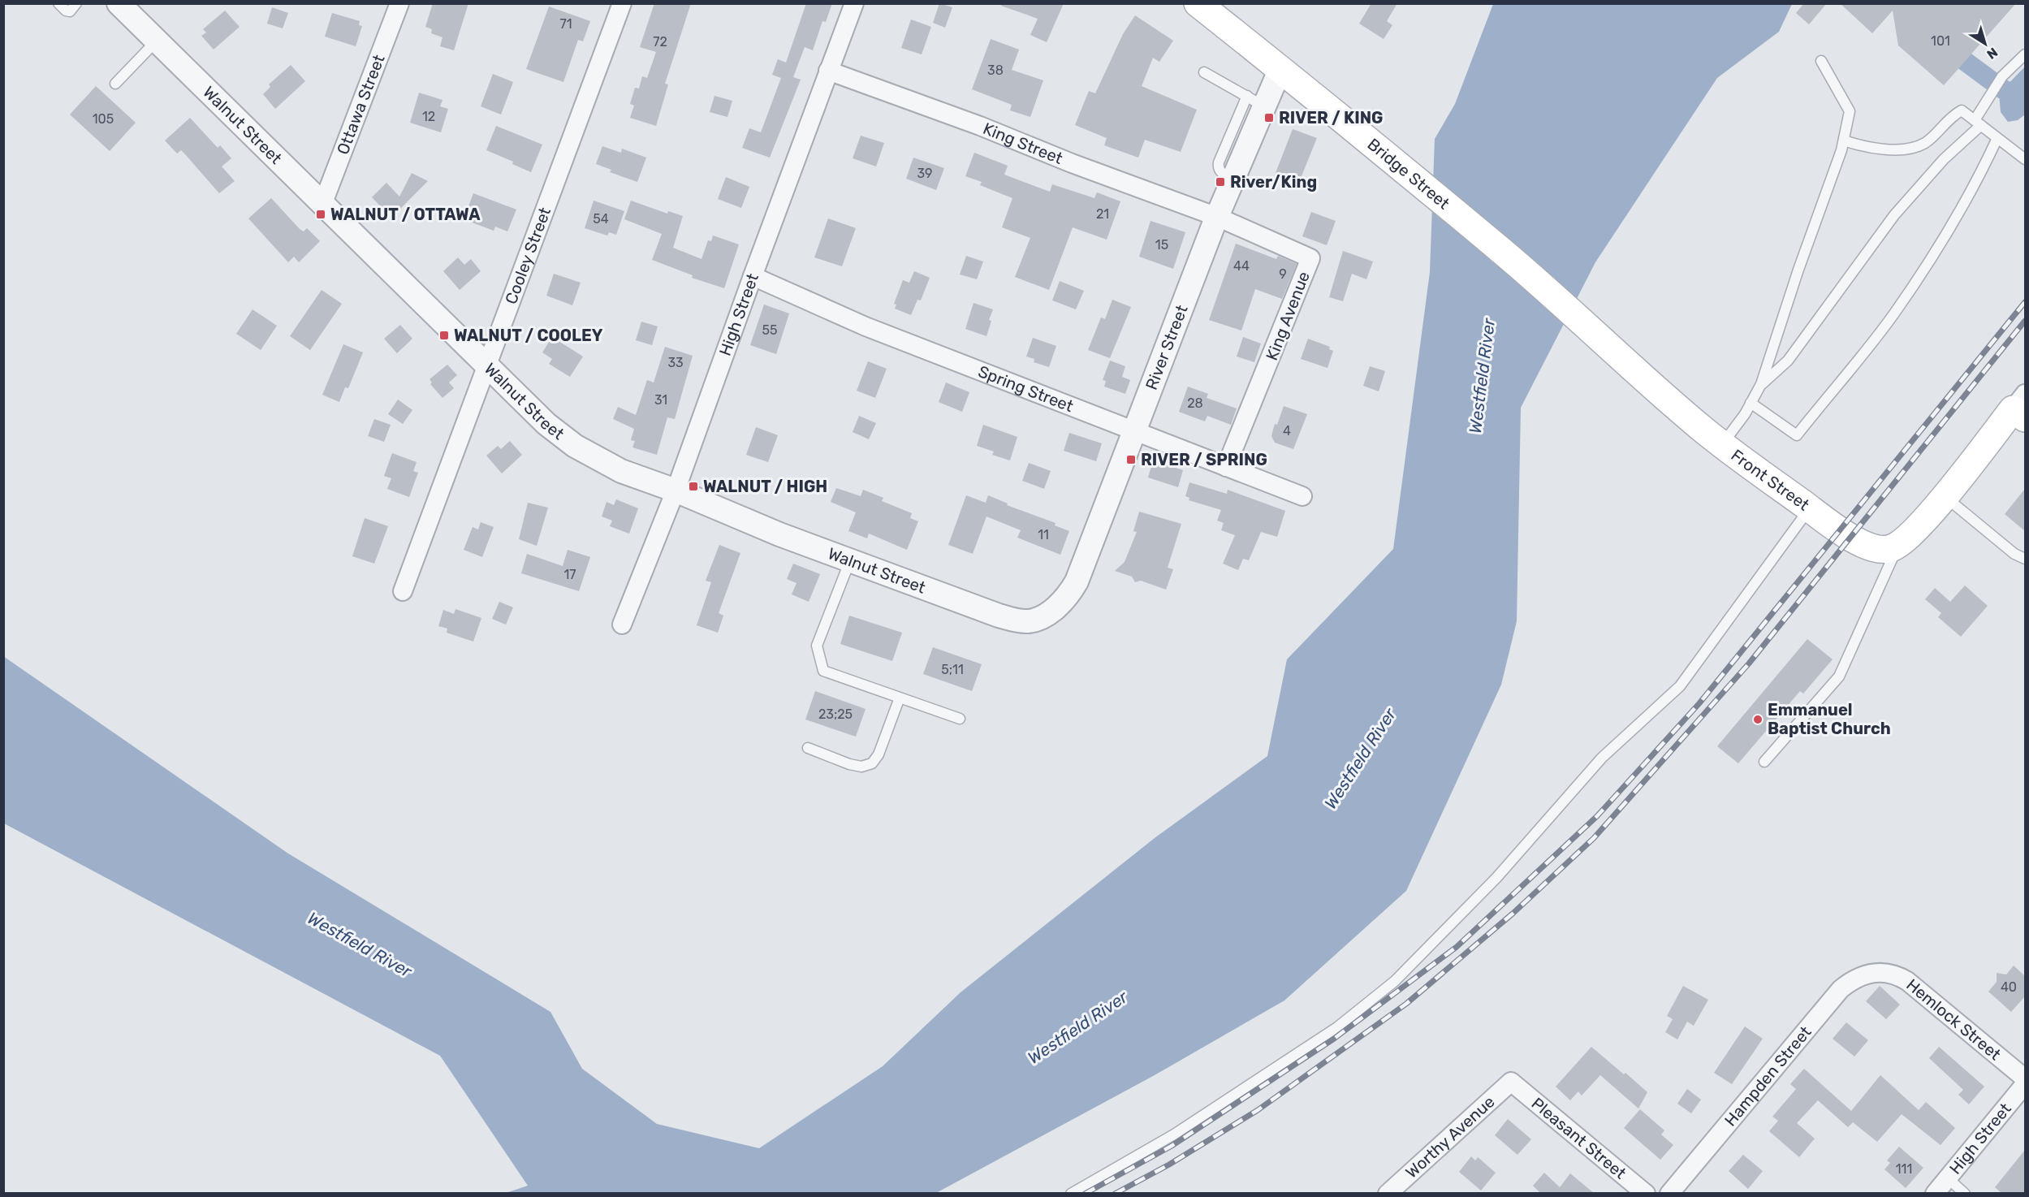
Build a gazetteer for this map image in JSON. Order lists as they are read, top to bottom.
{
  "streets": {
    "main road": ["Bridge Street", "Front Street"],
    "street": [
      "Ottawa Street",
      "Walnut Street",
      "King Street",
      "Cooley Street",
      "High Street",
      "King Avenue",
      "River Street",
      "Spring Street",
      "Hemlock Street",
      "Hampden Street",
      "Worthy Avenue",
      "Pleasant Street"
    ]
  },
  "crossings": [
    ["Ottawa Street", "Walnut Street"],
    ["Walnut Street", "Cooley Street"],
    ["Walnut Street", "High Street"],
    ["Walnut Street", "River Street"],
    ["King Street", "High Street"],
    ["King Street", "King Avenue"],
    ["King Street", "River Street"],
    ["Bridge Street", "River Street"],
    ["Bridge Street", "Front Street"],
    ["High Street", "Spring Street"],
    ["King Avenue", "River Street"],
    ["King Avenue", "Spring Street"],
    ["River Street", "Spring Street"],
    ["Hemlock Street", "Hampden Street"],
    ["Worthy Avenue", "Pleasant Street"]
  ],
  "water": ["Westfield River"],
  "places": {
    "transit": [
      "RIVER / KING",
      "River/King",
      "WALNUT / OTTAWA",
      "WALNUT / COOLEY",
      "RIVER / SPRING",
      "WALNUT / HIGH"
    ],
    "other": ["Emmanuel Baptist Church"]
  },
  "house_numbers": [
    "71",
    "101",
    "72",
    "38",
    "12",
    "105",
    "39",
    "21",
    "54",
    "15",
    "44",
    "9",
    "55",
    "33",
    "31",
    "28",
    "4",
    "11",
    "17",
    "5;11",
    "23;25",
    "40",
    "111"
  ],
  "north": "bottom right"
}
